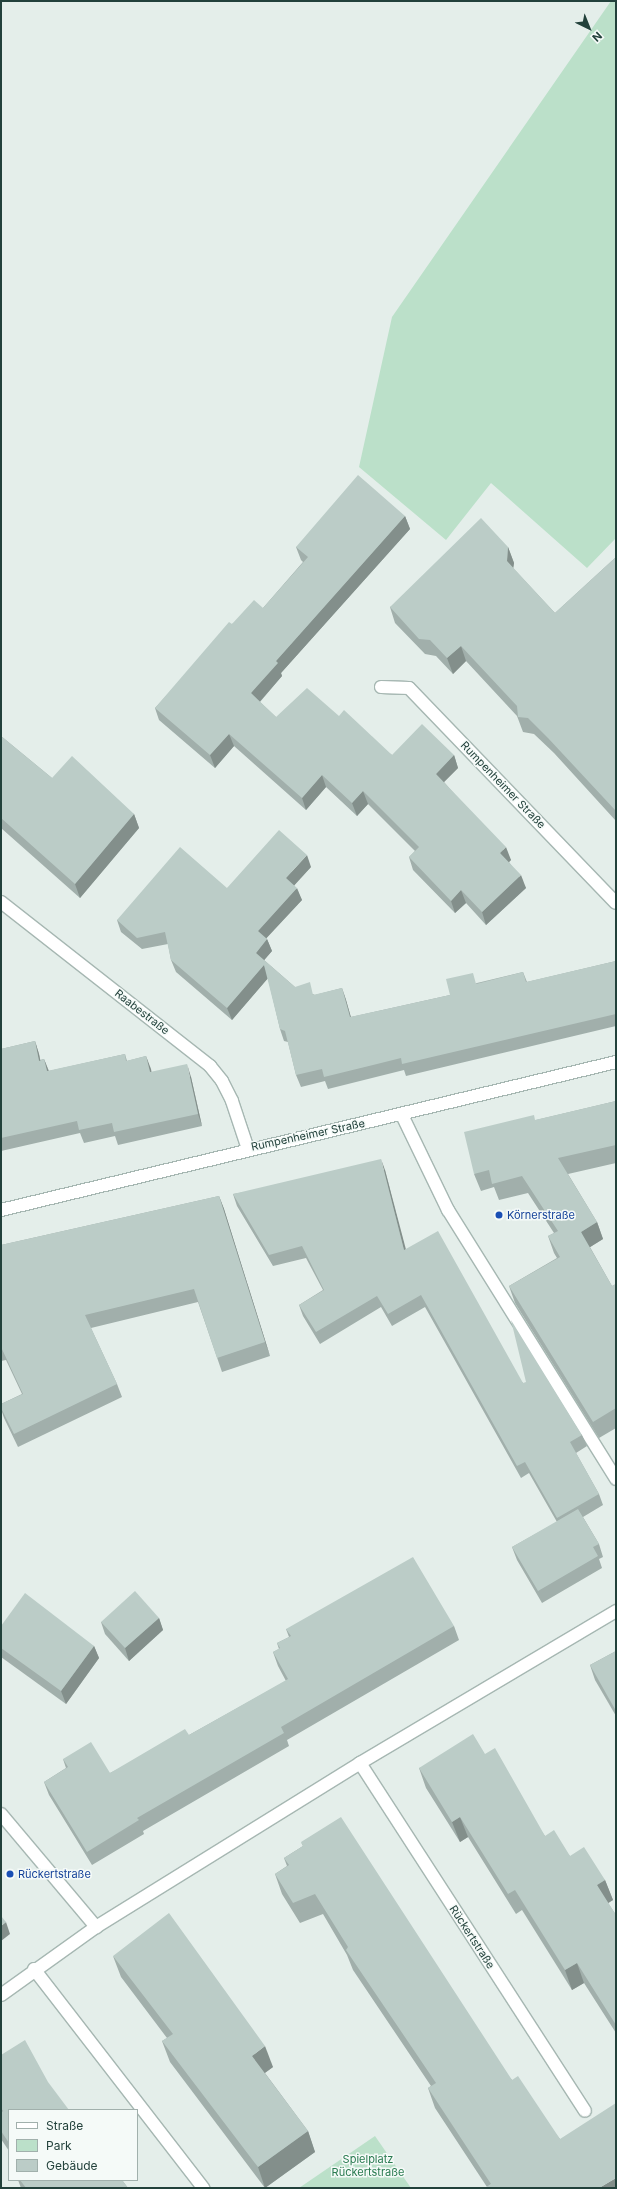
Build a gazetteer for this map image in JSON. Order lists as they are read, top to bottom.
{
  "streets": {
    "street": ["Rumpenheimer Straße", "Raabestraße", "Rückertstraße"]
  },
  "crossings": [
    ["Rumpenheimer Straße", "Raabestraße"]
  ],
  "parks": ["Spielplatz Rückertstraße"],
  "places": ["Körnerstraße", "Rückertstraße"],
  "legend": ["Straße", "Park", "Gebäude"],
  "north": "bottom right"
}
